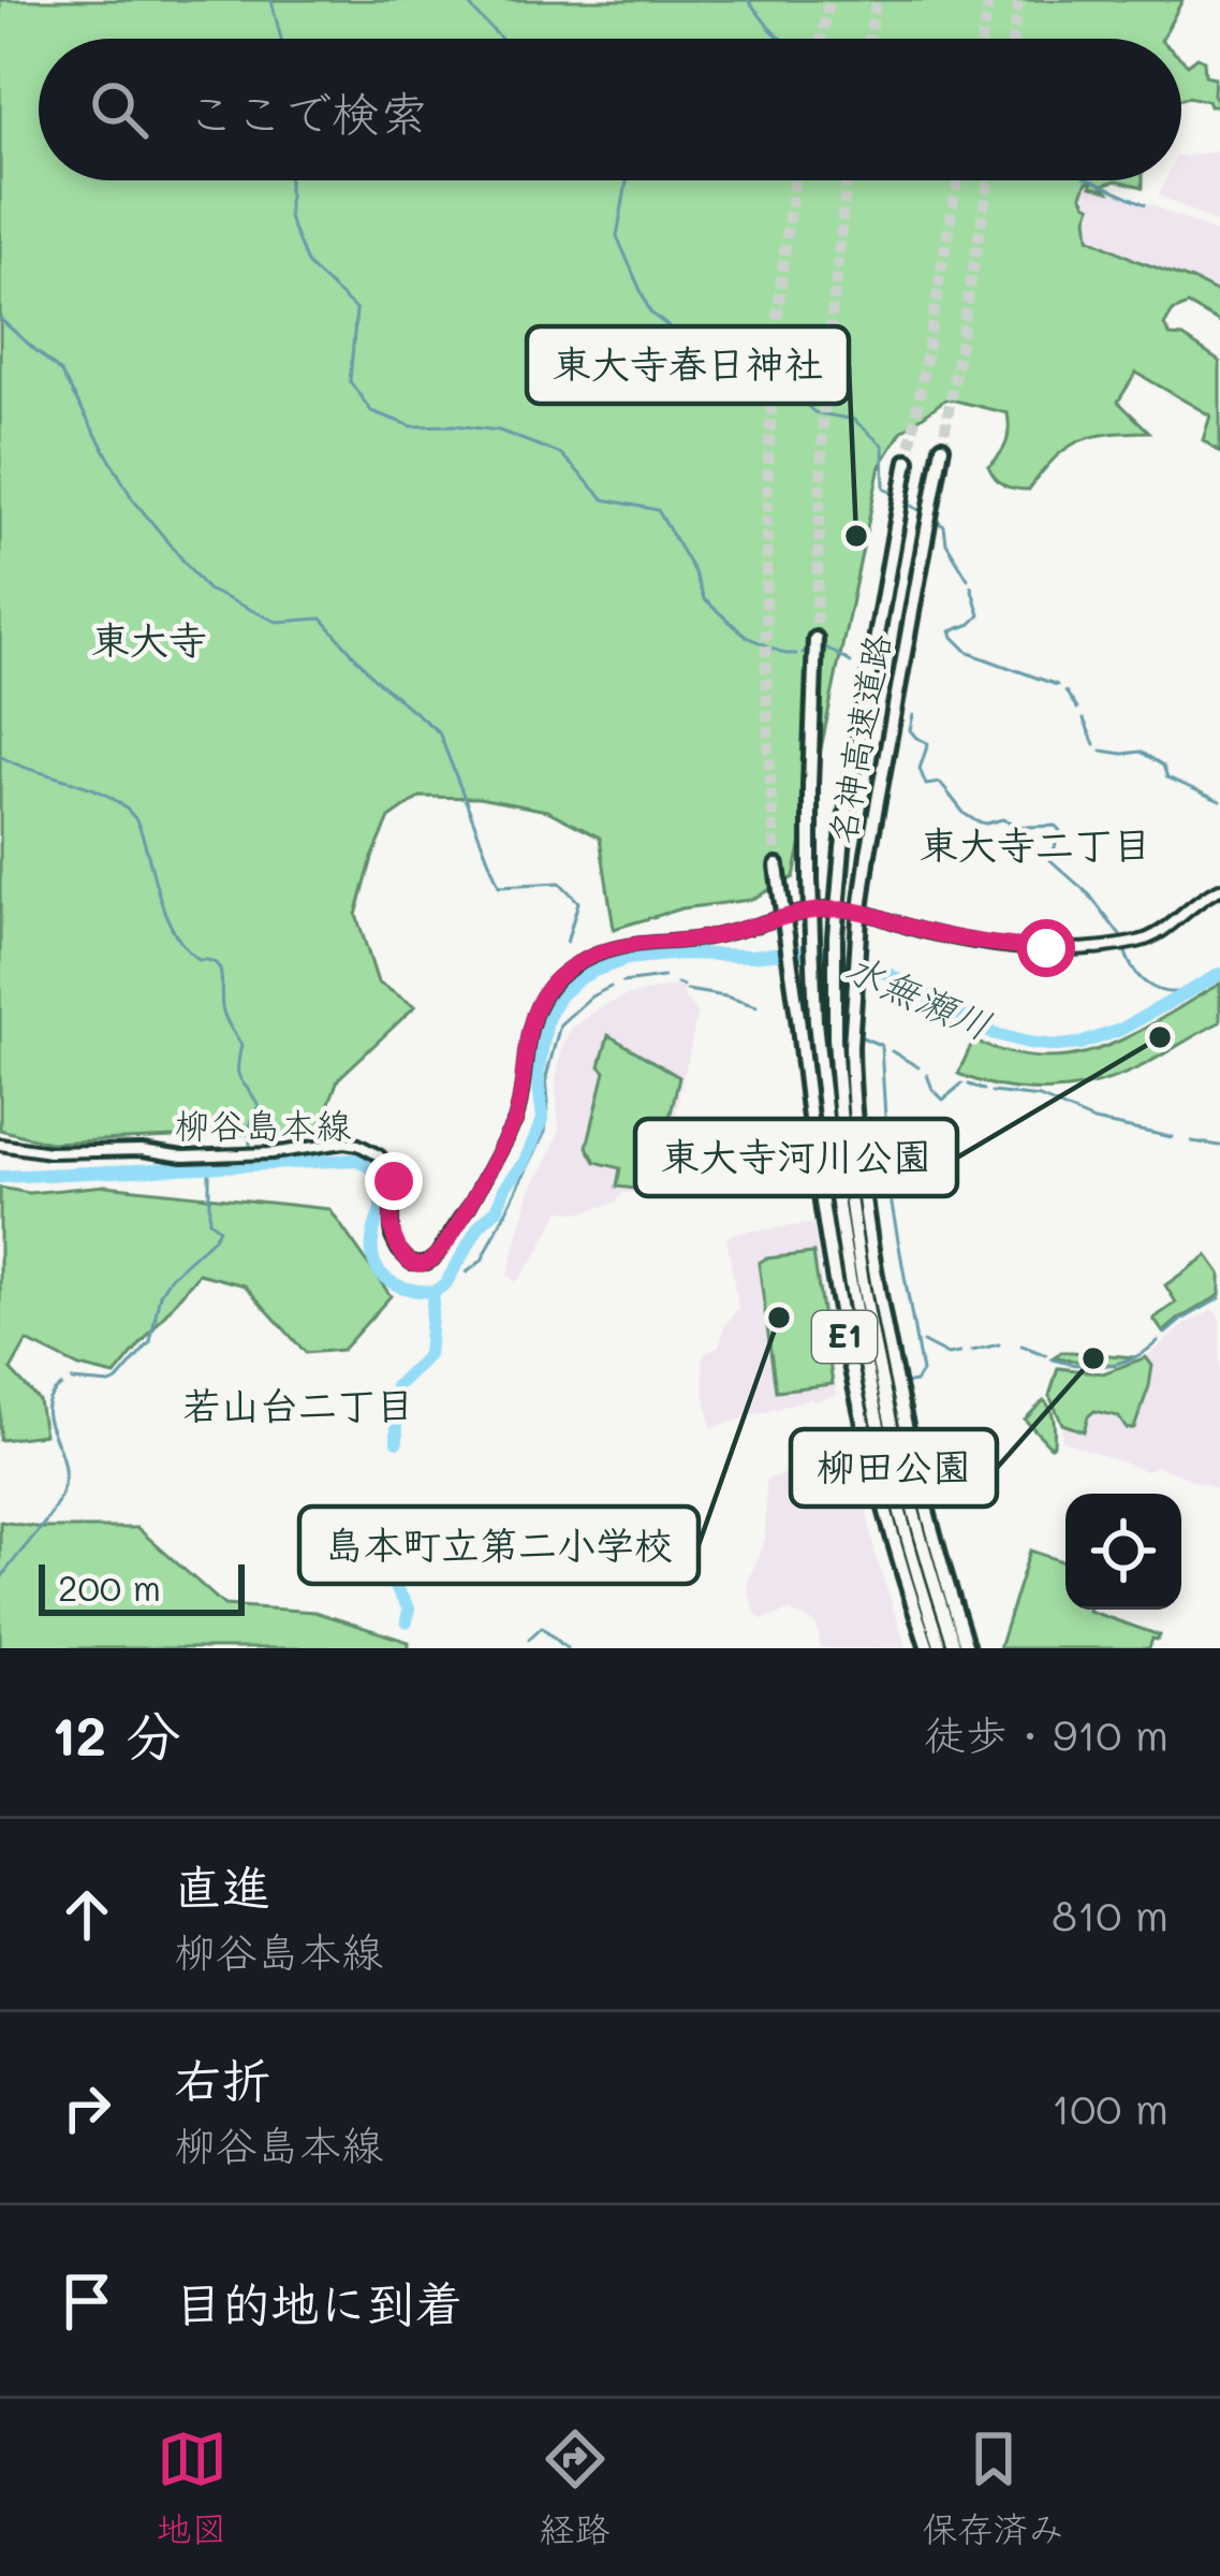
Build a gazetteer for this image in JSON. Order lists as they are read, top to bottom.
{
  "streets": {
    "highway": ["名神高速道路", "E1"],
    "main road": ["柳谷島本線"]
  },
  "districts": ["東大寺", "東大寺二丁目", "若山台二丁目"],
  "water": ["水無瀬川"],
  "places": [
    "東大寺春日神社",
    "東大寺河川公園",
    "島本町立第二小学校",
    "柳田公園"
  ],
  "scale_bar": "200 m",
  "page": {
    "search": "ここで検索",
    "scale": "200 m",
    "heading": ["12 分", "徒歩 · 910 m"],
    "list": [
      ["直進", "柳谷島本線", "810 m"],
      ["右折", "柳谷島本線", "100 m"],
      "目的地に到着"
    ],
    "nav": ["地図", "経路", "保存済み"]
  }
}
